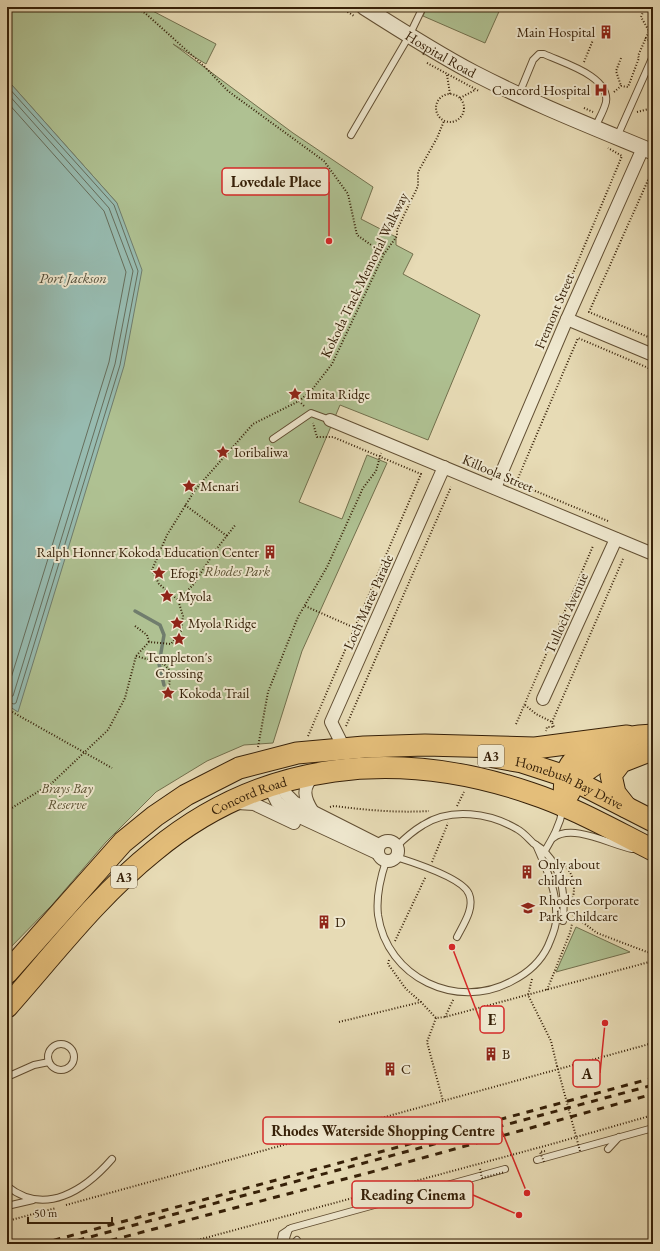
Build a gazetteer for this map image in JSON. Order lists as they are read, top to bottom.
{
  "streets": {
    "highway": ["A3", "Homebush Bay Drive", "Concord Road"],
    "street": [
      "Hospital Road",
      "Fremont Street",
      "Killoola Street",
      "Loch Maree Parade",
      "Tulloch Avenue"
    ],
    "path": ["Kokoda Track Memorial Walkway"]
  },
  "crossings": [
    ["Hospital Road", "Fremont Street"],
    ["Fremont Street", "Killoola Street"],
    ["Killoola Street", "Loch Maree Parade"],
    ["Killoola Street", "Tulloch Avenue"],
    ["Loch Maree Parade", "Concord Road"],
    ["Homebush Bay Drive", "Concord Road"]
  ],
  "water": ["Port Jackson"],
  "parks": ["Rhodes Park", "Brays Bay Reserve"],
  "places": {
    "building": [
      "Main Hospital",
      "Ralph Honner Kokoda Education Center",
      "Only about children",
      "D",
      "B",
      "C"
    ],
    "hospital": ["Concord Hospital"],
    "other": [
      "Lovedale Place",
      "E",
      "A",
      "Rhodes Waterside Shopping Centre",
      "Reading Cinema"
    ],
    "place": [
      "Imita Ridge",
      "Ioribaliwa",
      "Menari",
      "Efogi",
      "Myola",
      "Myola Ridge",
      "Templeton's Crossing",
      "Kokoda Trail"
    ],
    "school or university": ["Rhodes Corporate Park Childcare"]
  },
  "scale_bar": "50 m"
}
